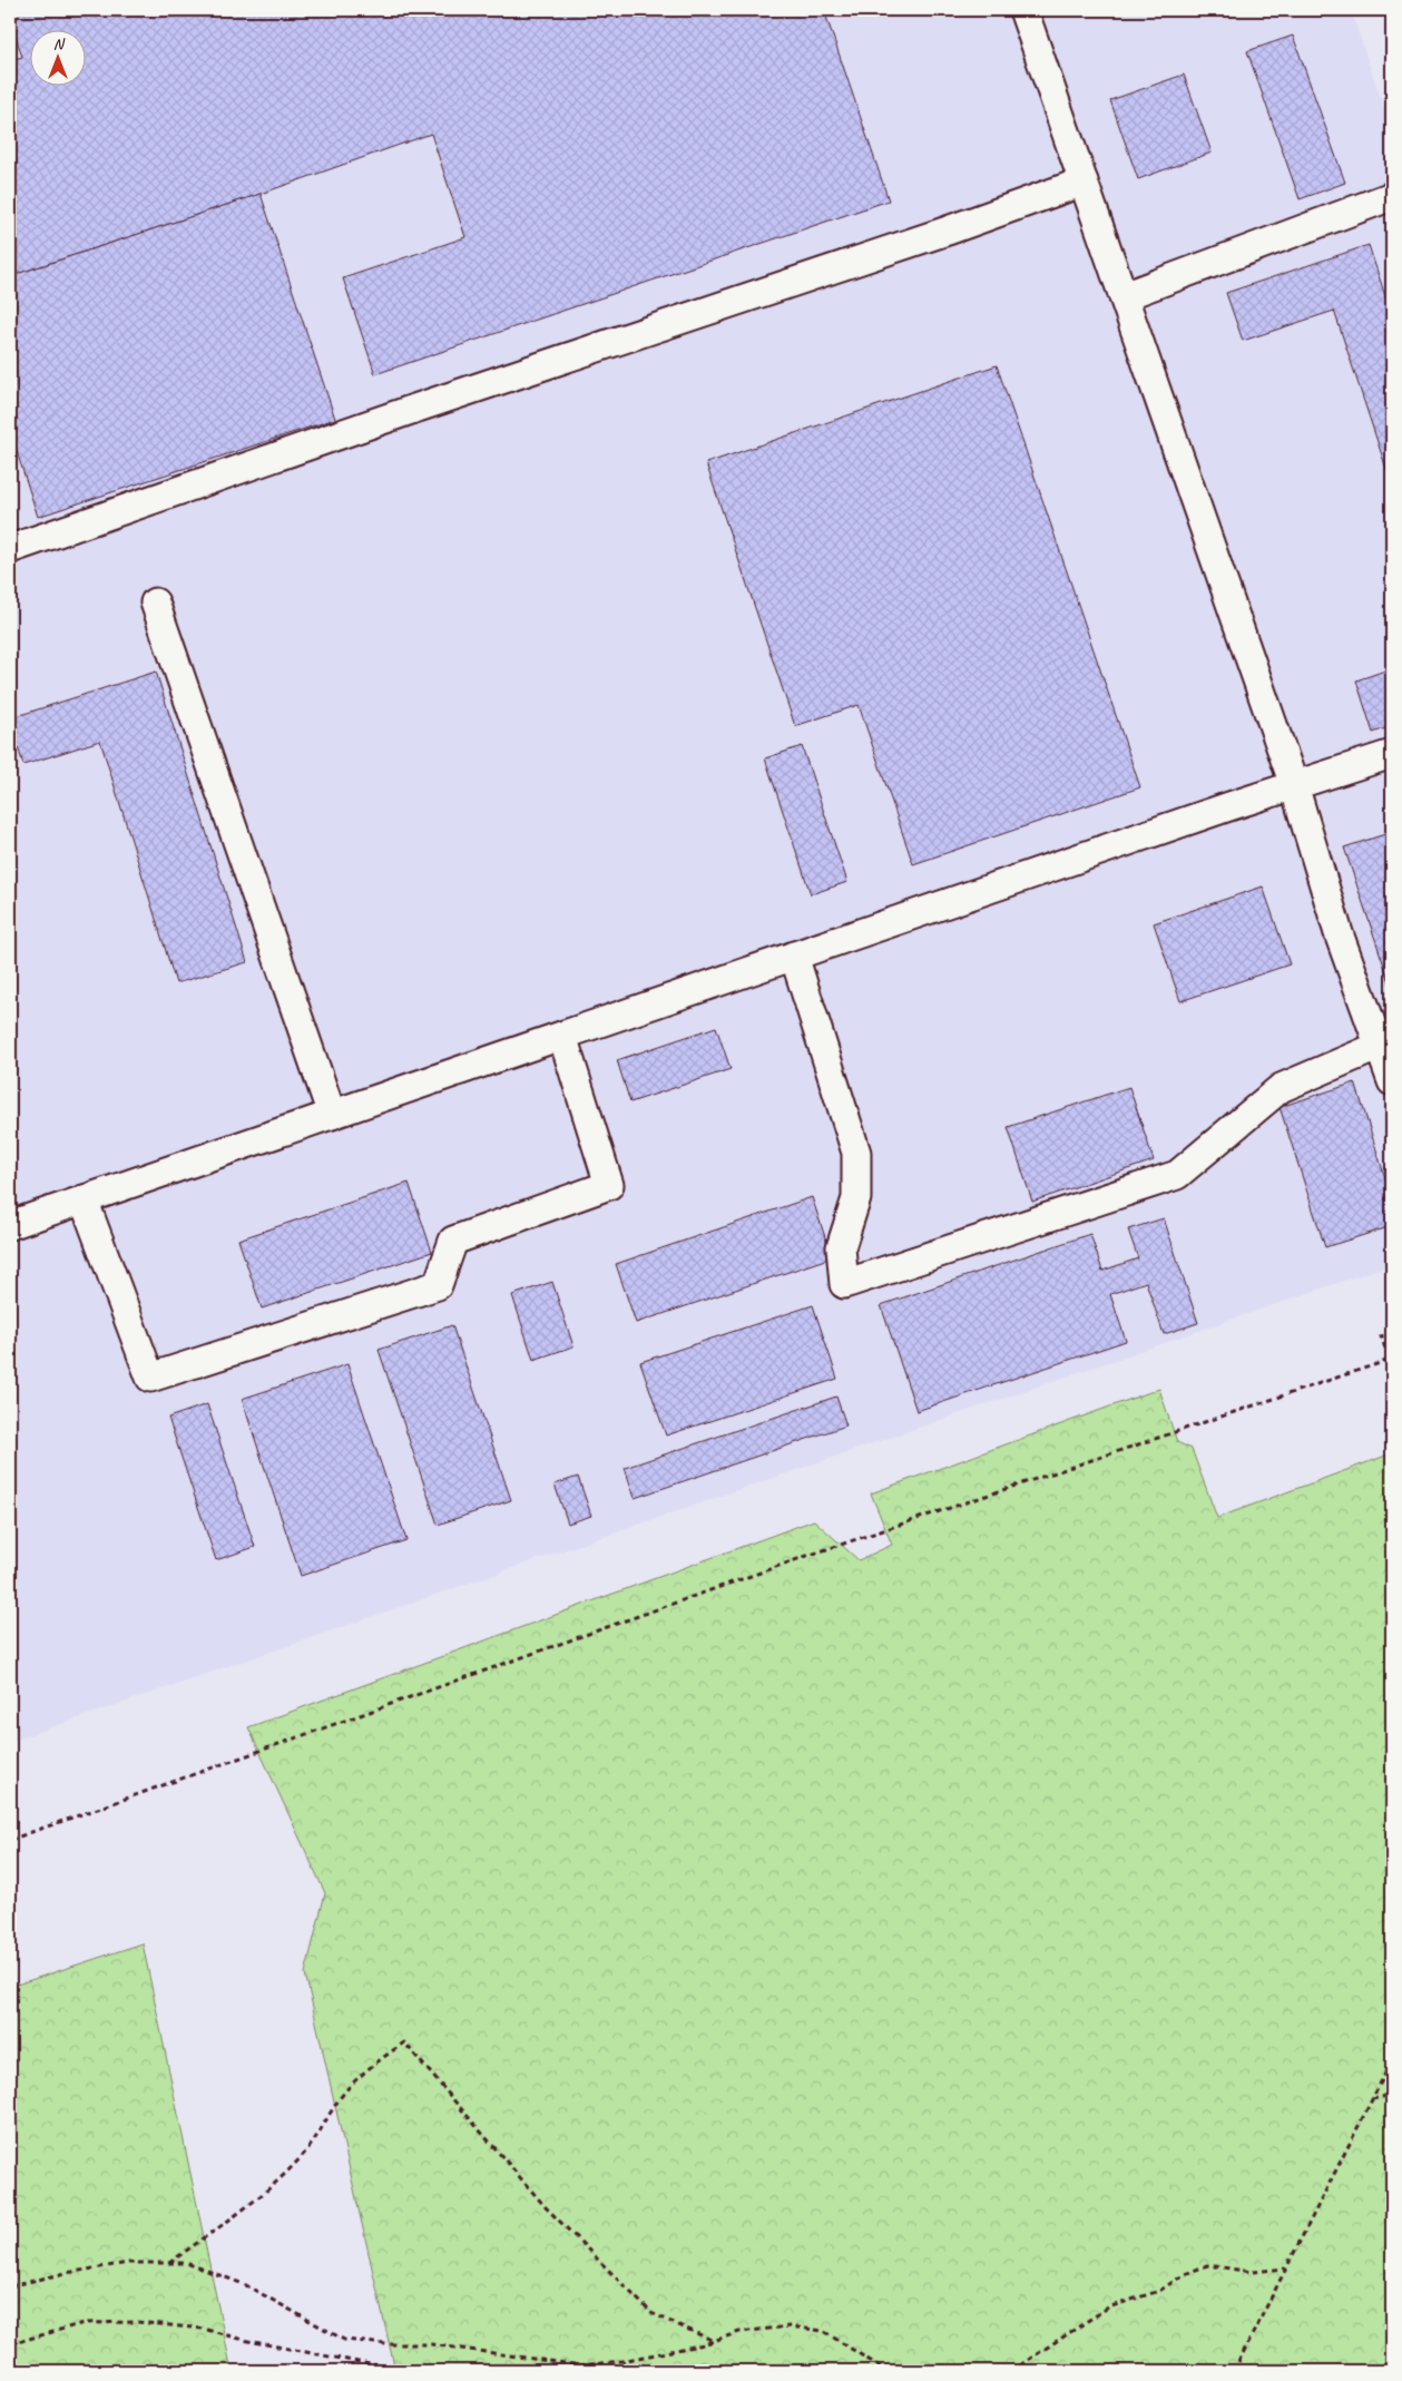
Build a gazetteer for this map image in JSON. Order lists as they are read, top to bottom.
{
  "north": "top"
}
